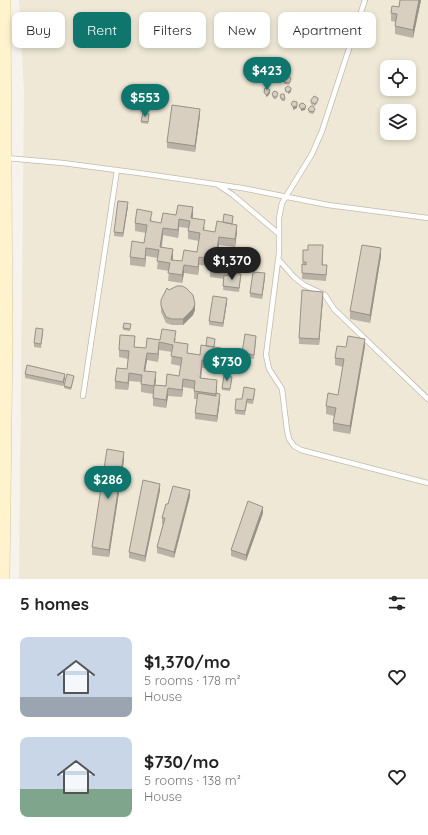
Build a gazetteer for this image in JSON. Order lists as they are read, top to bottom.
{
  "page": {
    "chip": [
      "Buy",
      "Rent",
      "Filters",
      "New",
      "Apartment"
    ],
    "price": [
      "$423",
      "$553",
      "$1,370",
      "$730",
      "$286"
    ],
    "heading": "5 homes",
    "list": [
      {
        "name": "$1,370/mo",
        "note": "5 rooms · 178 m² · House"
      },
      {
        "name": "$730/mo",
        "note": "5 rooms · 138 m² · House"
      }
    ]
  }
}
